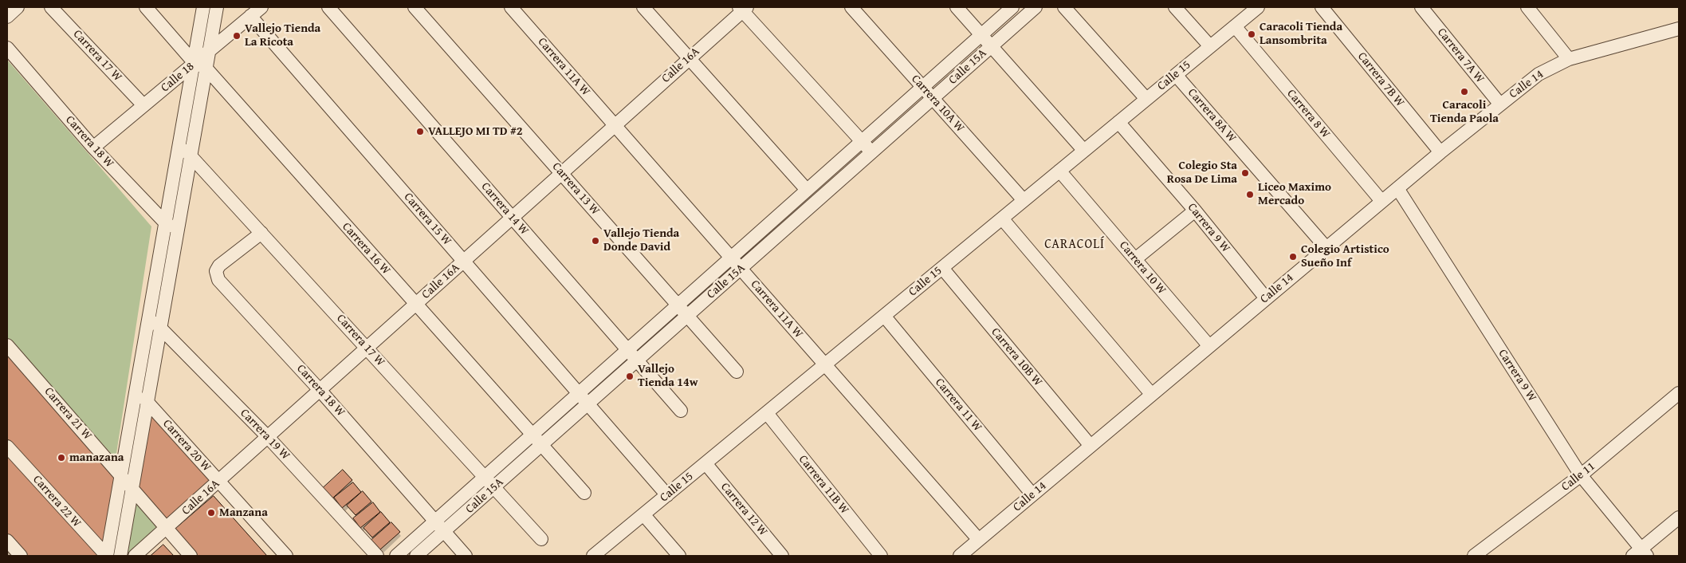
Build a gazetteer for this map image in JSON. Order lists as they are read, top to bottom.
{
  "streets": {
    "street": [
      "Carrera 17 W",
      "Carrera 7A W",
      "Calle 16A",
      "Carrera 11A W",
      "Calle 15A",
      "Calle 15",
      "Calle 18",
      "Carrera 7B W",
      "Calle 14",
      "Carrera 10A W",
      "Carrera 8 W",
      "Carrera 8A W",
      "Carrera 18 W",
      "Carrera 13 W",
      "Carrera 14 W",
      "Carrera 15 W",
      "Carrera 9 W",
      "Carrera 16 W",
      "Carrera 10 W",
      "Carrera 10B W",
      "Carrera 11 W",
      "Carrera 21 W",
      "Carrera 19 W",
      "Carrera 20 W",
      "Calle 11",
      "Carrera 11B W",
      "Carrera 22 W",
      "Carrera 12 W"
    ]
  },
  "crossings": [
    ["Carrera 17 W", "Calle 16A"],
    ["Carrera 17 W", "Calle 15A"],
    ["Carrera 17 W", "Calle 18"],
    ["Carrera 17 W", "Carrera 18 W"],
    ["Carrera 7A W", "Calle 14"],
    ["Calle 16A", "Carrera 11A W"],
    ["Calle 16A", "Carrera 18 W"],
    ["Calle 16A", "Carrera 13 W"],
    ["Calle 16A", "Carrera 14 W"],
    ["Calle 16A", "Carrera 15 W"],
    ["Calle 16A", "Carrera 16 W"],
    ["Calle 16A", "Carrera 21 W"],
    ["Calle 16A", "Carrera 19 W"],
    ["Calle 16A", "Carrera 20 W"],
    ["Carrera 11A W", "Calle 15A"],
    ["Carrera 11A W", "Calle 15"],
    ["Carrera 11A W", "Calle 14"],
    ["Calle 15A", "Carrera 10A W"],
    ["Calle 15A", "Carrera 18 W"],
    ["Calle 15A", "Carrera 13 W"],
    ["Calle 15A", "Carrera 14 W"],
    ["Calle 15A", "Carrera 15 W"],
    ["Calle 15A", "Carrera 16 W"],
    ["Calle 15", "Carrera 10A W"],
    ["Calle 15", "Carrera 8 W"],
    ["Calle 15", "Carrera 8A W"],
    ["Calle 15", "Carrera 15 W"],
    ["Calle 15", "Carrera 9 W"],
    ["Calle 15", "Carrera 10 W"],
    ["Calle 15", "Carrera 10B W"],
    ["Calle 15", "Carrera 11 W"],
    ["Calle 15", "Carrera 11B W"],
    ["Calle 15", "Carrera 12 W"],
    ["Calle 18", "Carrera 18 W"],
    ["Calle 18", "Carrera 16 W"],
    ["Carrera 7B W", "Calle 14"],
    ["Calle 14", "Carrera 8 W"],
    ["Calle 14", "Carrera 8A W"],
    ["Calle 14", "Carrera 9 W"],
    ["Calle 14", "Carrera 10 W"],
    ["Calle 14", "Carrera 10B W"],
    ["Calle 14", "Carrera 11 W"],
    ["Carrera 9 W", "Calle 11"]
  ],
  "districts": ["CARACOLÍ"],
  "places": [
    "Caracoli Tienda Lansombrita",
    "Vallejo Tienda La Ricota",
    "Caracoli Tienda Paola",
    "VALLEJO MI TD #2",
    "Colegio Sta Rosa De Lima",
    "Liceo Maximo Mercado",
    "Vallejo Tienda Donde David",
    "Colegio Artistico Sueño Inf",
    "Vallejo Tienda 14w",
    "manazana",
    "Manzana"
  ]
}
